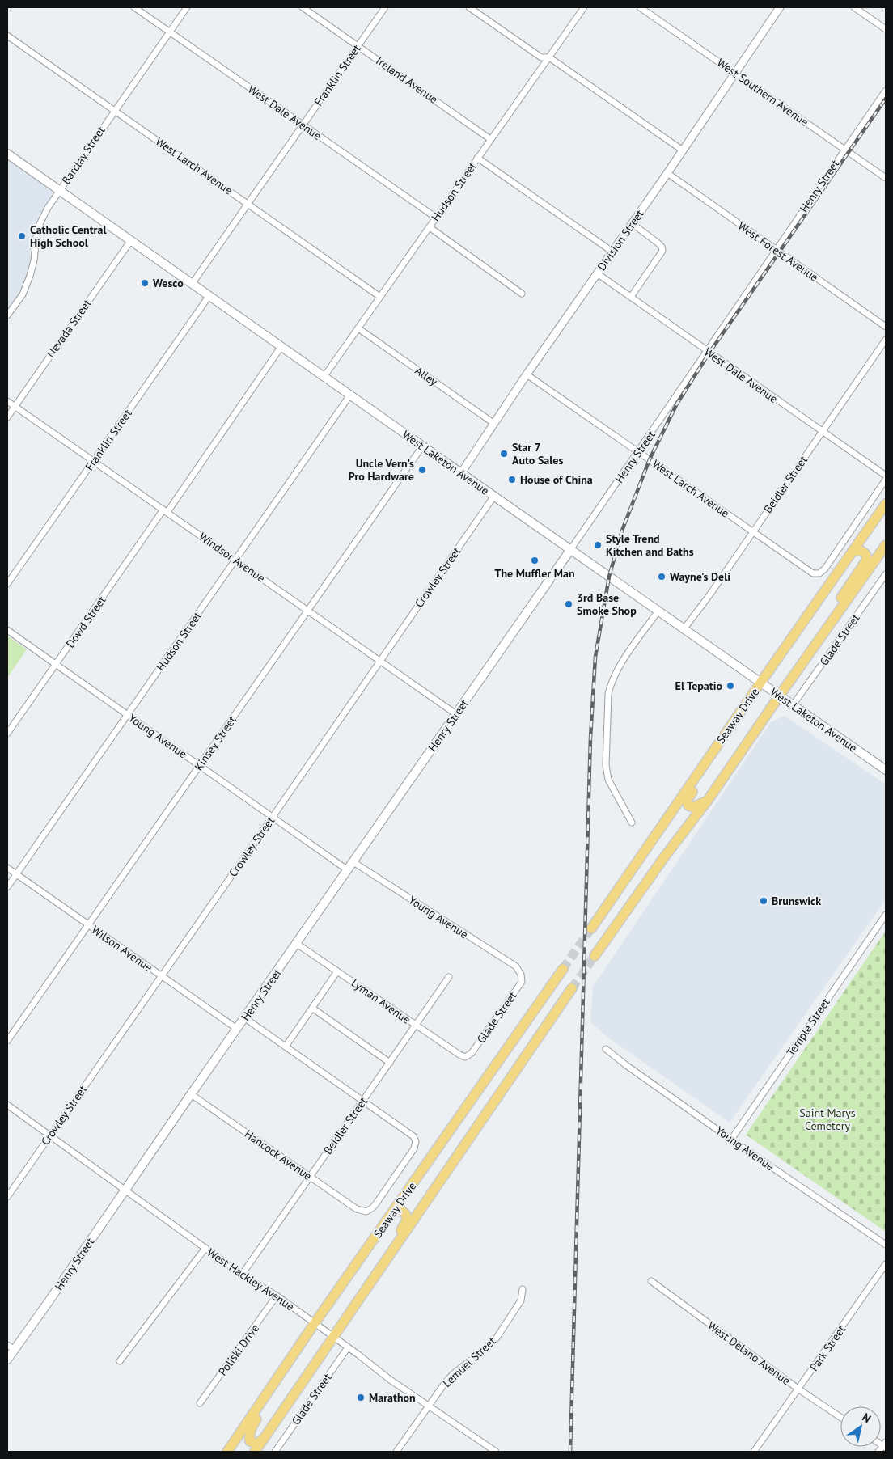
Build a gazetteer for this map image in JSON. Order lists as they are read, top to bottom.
{
  "streets": {
    "highway": ["Seaway Drive"],
    "main road": ["Henry Street", "West Laketon Avenue"],
    "street": [
      "Franklin Street",
      "Ireland Avenue",
      "West Southern Avenue",
      "West Dale Avenue",
      "Barclay Street",
      "West Larch Avenue",
      "Hudson Street",
      "Division Street",
      "West Forest Avenue",
      "Nevada Street",
      "Alley",
      "Beidler Street",
      "Windsor Avenue",
      "Crowley Street",
      "Dowd Street",
      "Glade Street",
      "Young Avenue",
      "Kinsey Street",
      "Wilson Avenue",
      "Lyman Avenue",
      "Temple Street",
      "Hancock Avenue",
      "West Hackley Avenue",
      "Park Street",
      "Poliski Drive",
      "West Delano Avenue",
      "Lemuel Street"
    ]
  },
  "crossings": [
    ["Franklin Street", "Ireland Avenue"],
    ["Franklin Street", "West Dale Avenue"],
    ["Franklin Street", "West Larch Avenue"],
    ["Franklin Street", "West Laketon Avenue"],
    ["Franklin Street", "Windsor Avenue"],
    ["Ireland Avenue", "Hudson Street"],
    ["West Southern Avenue", "Henry Street"],
    ["West Southern Avenue", "Division Street"],
    ["West Dale Avenue", "Barclay Street"],
    ["West Dale Avenue", "Henry Street"],
    ["West Dale Avenue", "Hudson Street"],
    ["West Dale Avenue", "Division Street"],
    ["West Dale Avenue", "Beidler Street"],
    ["Barclay Street", "West Larch Avenue"],
    ["Barclay Street", "West Laketon Avenue"],
    ["West Larch Avenue", "Henry Street"],
    ["West Larch Avenue", "Hudson Street"],
    ["West Larch Avenue", "Division Street"],
    ["West Larch Avenue", "Beidler Street"],
    ["Henry Street", "West Forest Avenue"],
    ["Henry Street", "West Laketon Avenue"],
    ["Henry Street", "Windsor Avenue"],
    ["Henry Street", "Young Avenue"],
    ["Henry Street", "Wilson Avenue"],
    ["Henry Street", "Lyman Avenue"],
    ["Henry Street", "Hancock Avenue"],
    ["Henry Street", "West Hackley Avenue"],
    ["Hudson Street", "Alley"],
    ["Hudson Street", "West Laketon Avenue"],
    ["Hudson Street", "Windsor Avenue"],
    ["Hudson Street", "Young Avenue"],
    ["Hudson Street", "Wilson Avenue"],
    ["Division Street", "West Forest Avenue"],
    ["Division Street", "Alley"],
    ["Division Street", "West Laketon Avenue"],
    ["Nevada Street", "West Laketon Avenue"],
    ["Nevada Street", "Windsor Avenue"],
    ["West Laketon Avenue", "Beidler Street"],
    ["West Laketon Avenue", "Crowley Street"],
    ["West Laketon Avenue", "Dowd Street"],
    ["West Laketon Avenue", "Glade Street"],
    ["West Laketon Avenue", "Seaway Drive"],
    ["West Laketon Avenue", "Kinsey Street"],
    ["Beidler Street", "Lyman Avenue"],
    ["Beidler Street", "Hancock Avenue"],
    ["Beidler Street", "West Hackley Avenue"],
    ["Windsor Avenue", "Crowley Street"],
    ["Windsor Avenue", "Dowd Street"],
    ["Windsor Avenue", "Kinsey Street"],
    ["Crowley Street", "Young Avenue"],
    ["Crowley Street", "Wilson Avenue"],
    ["Crowley Street", "West Hackley Avenue"],
    ["Dowd Street", "Young Avenue"],
    ["Glade Street", "Young Avenue"],
    ["Glade Street", "Lyman Avenue"],
    ["Glade Street", "West Hackley Avenue"],
    ["Seaway Drive", "West Hackley Avenue"],
    ["Young Avenue", "Kinsey Street"],
    ["Young Avenue", "Temple Street"],
    ["Kinsey Street", "Wilson Avenue"],
    ["West Hackley Avenue", "Poliski Drive"],
    ["West Hackley Avenue", "Lemuel Street"],
    ["Park Street", "West Delano Avenue"]
  ],
  "parks": ["Saint Marys Cemetery"],
  "places": [
    "Catholic Central High School",
    "Wesco",
    "Star 7 Auto Sales",
    "Uncle Vern's Pro Hardware",
    "House of China",
    "Style Trend Kitchen and Baths",
    "The Muffler Man",
    "Wayne's Deli",
    "3rd Base Smoke Shop",
    "El Tepatio",
    "Brunswick",
    "Marathon"
  ],
  "north": "top right"
}
